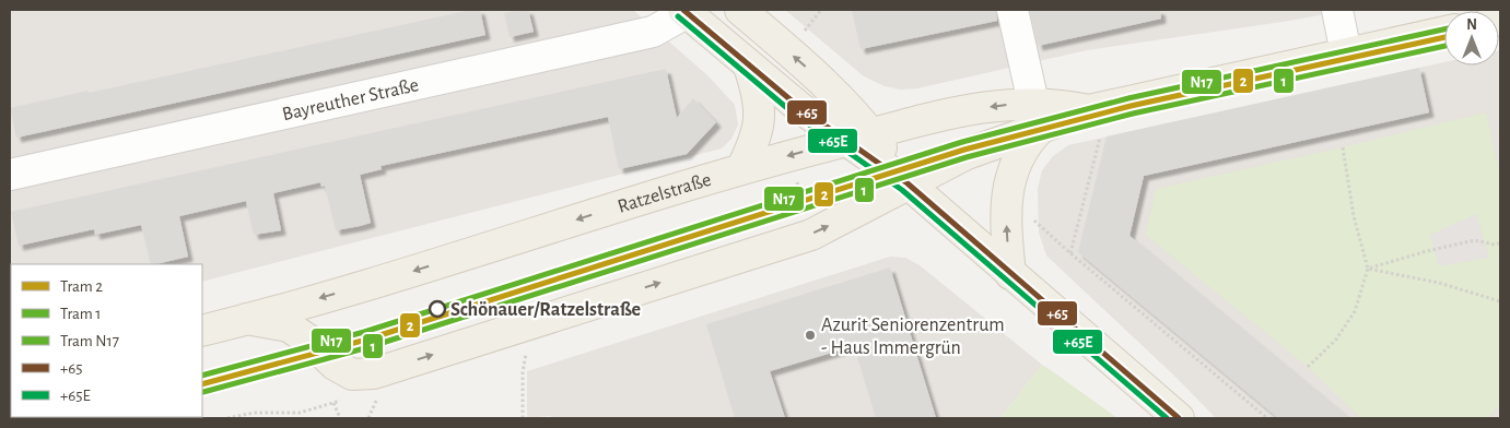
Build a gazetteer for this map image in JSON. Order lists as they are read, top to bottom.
{
  "streets": {
    "main road": ["Ratzelstraße"],
    "street": ["Bayreuther Straße"]
  },
  "places": ["Schönauer/Ratzelstraße", "Azurit Seniorenzentrum - Haus Immergrün"],
  "lines": [
    "transit line +65",
    "transit line +65E",
    "tram line N17",
    "tram line 2",
    "tram line 1"
  ],
  "legend": [
    "Tram 2",
    "Tram 1",
    "Tram N17",
    "+65",
    "+65E"
  ],
  "north": "top"
}
